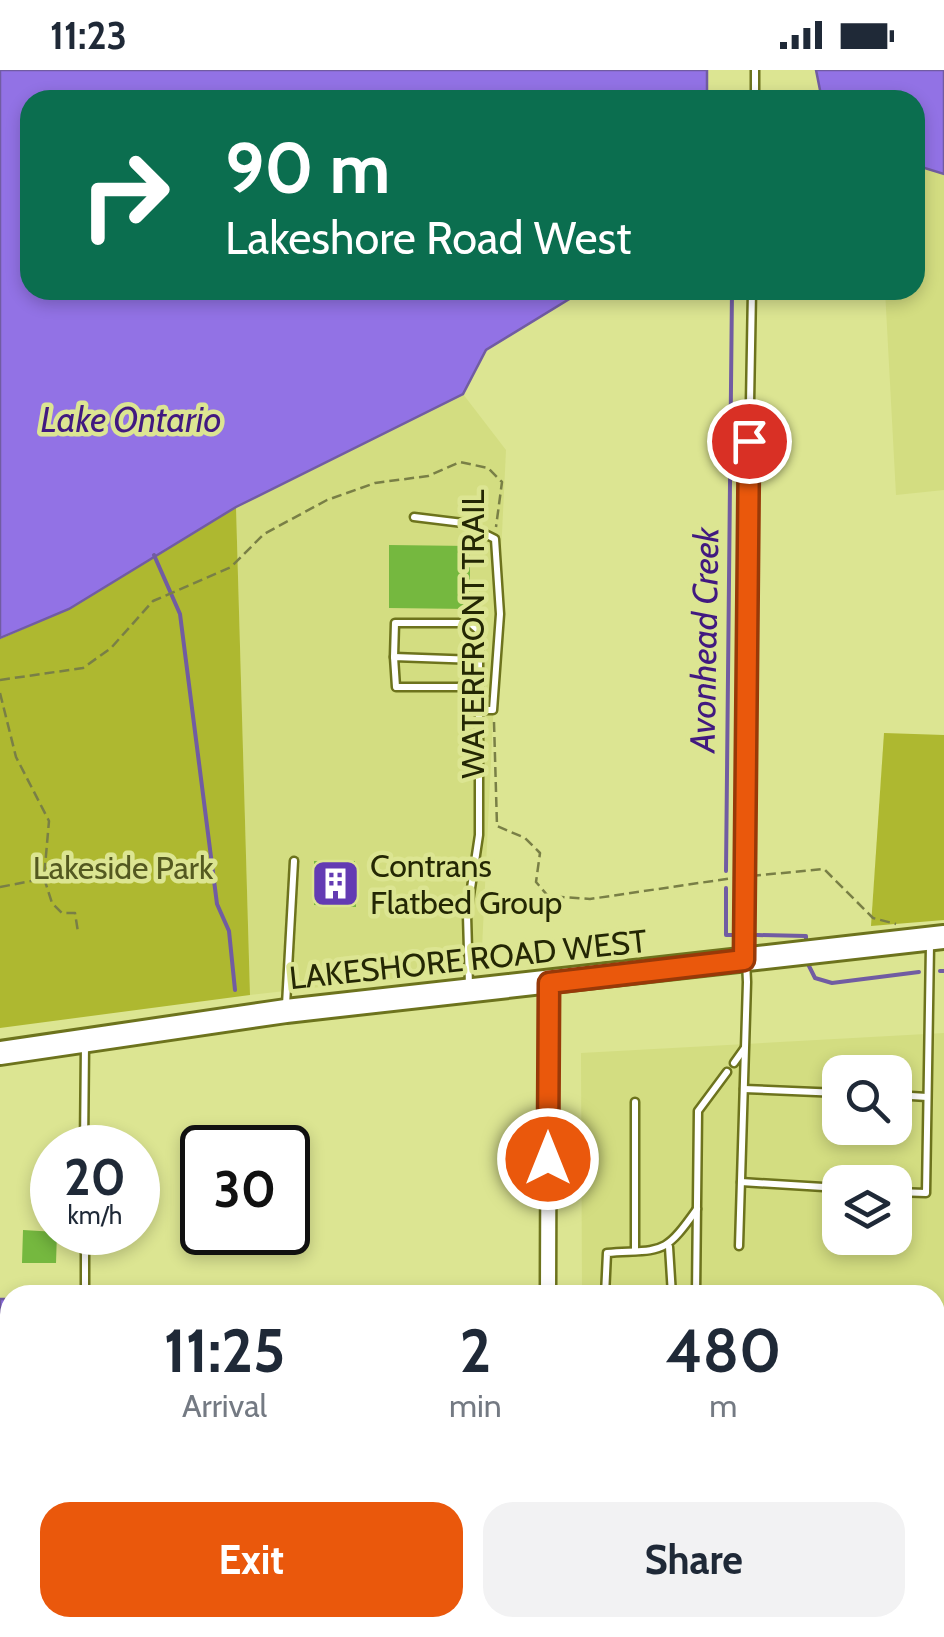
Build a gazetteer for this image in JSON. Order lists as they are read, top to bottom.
{
  "streets": {
    "main road": ["LAKESHORE ROAD WEST"],
    "lane": ["WATERFRONT TRAIL"]
  },
  "water": ["Lake Ontario", "Avonhead Creek"],
  "parks": ["Lakeside Park"],
  "places": {
    "building": ["Contrans Flatbed Group"]
  },
  "page": {
    "status": "11:23",
    "turn": ["90 m", "Lakeshore Road West"],
    "speed": "20 km/h",
    "limit": "30",
    "eta": [
      "11:25",
      "Arrival",
      "2",
      "min",
      "480",
      "m"
    ],
    "buttons": ["Exit", "Share"]
  }
}
